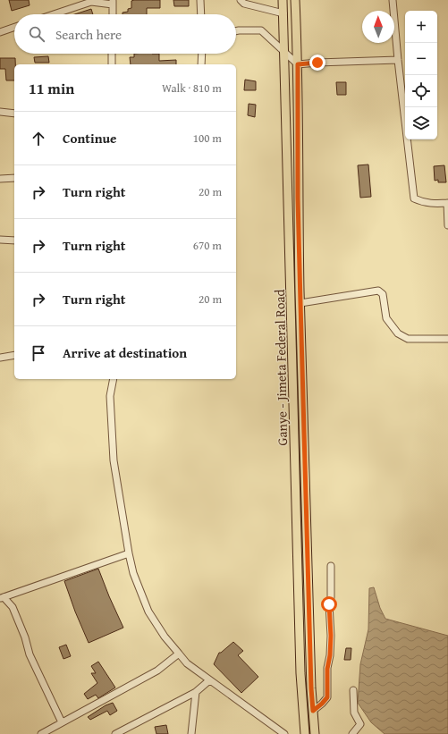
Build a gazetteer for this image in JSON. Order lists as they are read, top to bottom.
{
  "streets": {
    "main road": ["Ganye - Jimeta Federal Road"]
  },
  "north": "top",
  "page": {
    "map_buttons": ["+", "−"],
    "search": "Search here",
    "heading": ["11 min", "Walk · 810 m"],
    "list": [
      ["Continue", "100 m"],
      ["Turn right", "20 m"],
      ["Turn right", "670 m"],
      ["Turn right", "20 m"],
      "Arrive at destination"
    ]
  }
}
